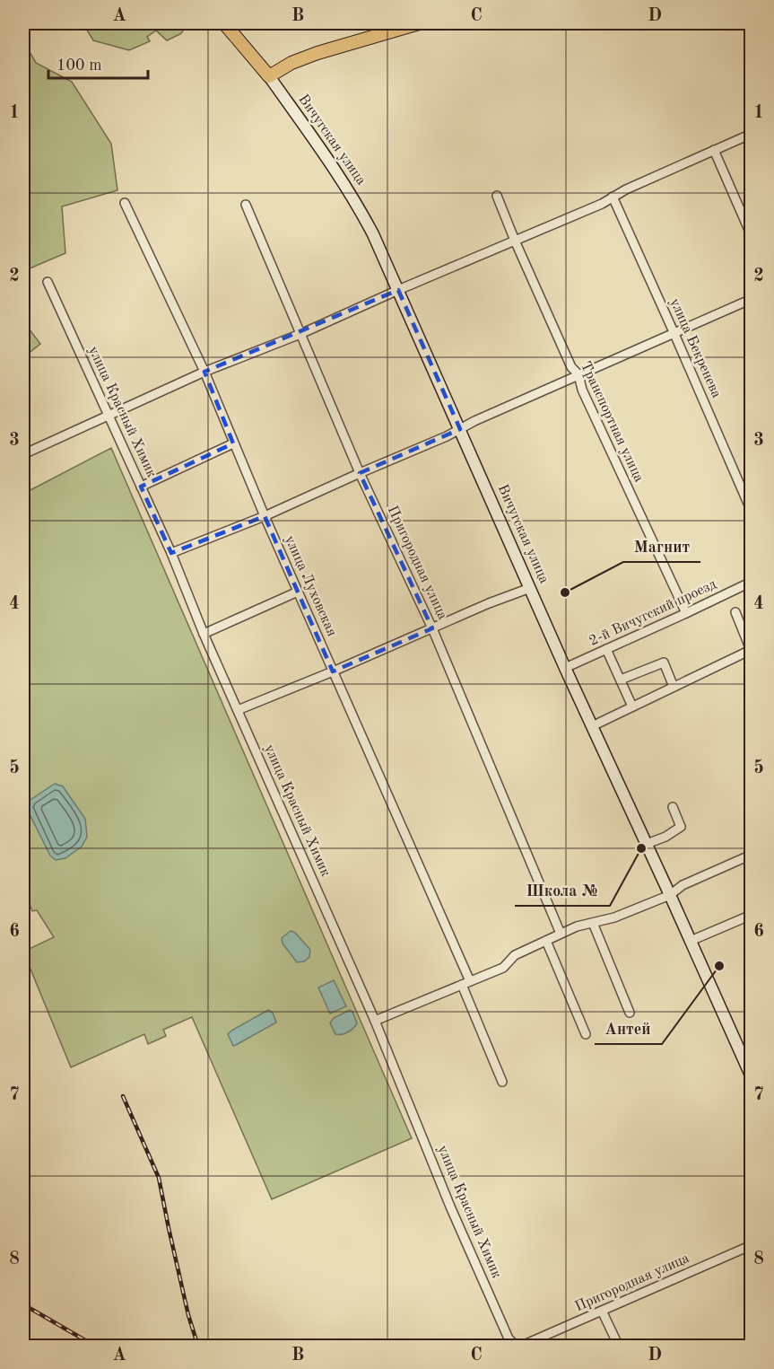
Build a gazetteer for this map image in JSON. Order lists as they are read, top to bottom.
{
  "streets": {
    "main road": ["Вичугская улица"],
    "street": [
      "улица Бекренева",
      "улица Красный Химик",
      "Транспортная улица",
      "Пригородная улица",
      "улица Луховская",
      "2-й Вичугский проезд"
    ]
  },
  "crossings": [
    ["Вичугская улица", "2-й Вичугский проезд"],
    ["улица Красный Химик", "Пригородная улица"],
    ["Транспортная улица", "2-й Вичугский проезд"]
  ],
  "places": ["Магнит", "Школа №", "Антей"],
  "scale_bar": "100 m",
  "grid": {
    "columns": [
      "A",
      "B",
      "C",
      "D"
    ],
    "rows": [
      "1",
      "2",
      "3",
      "4",
      "5",
      "6",
      "7",
      "8"
    ]
  }
}
